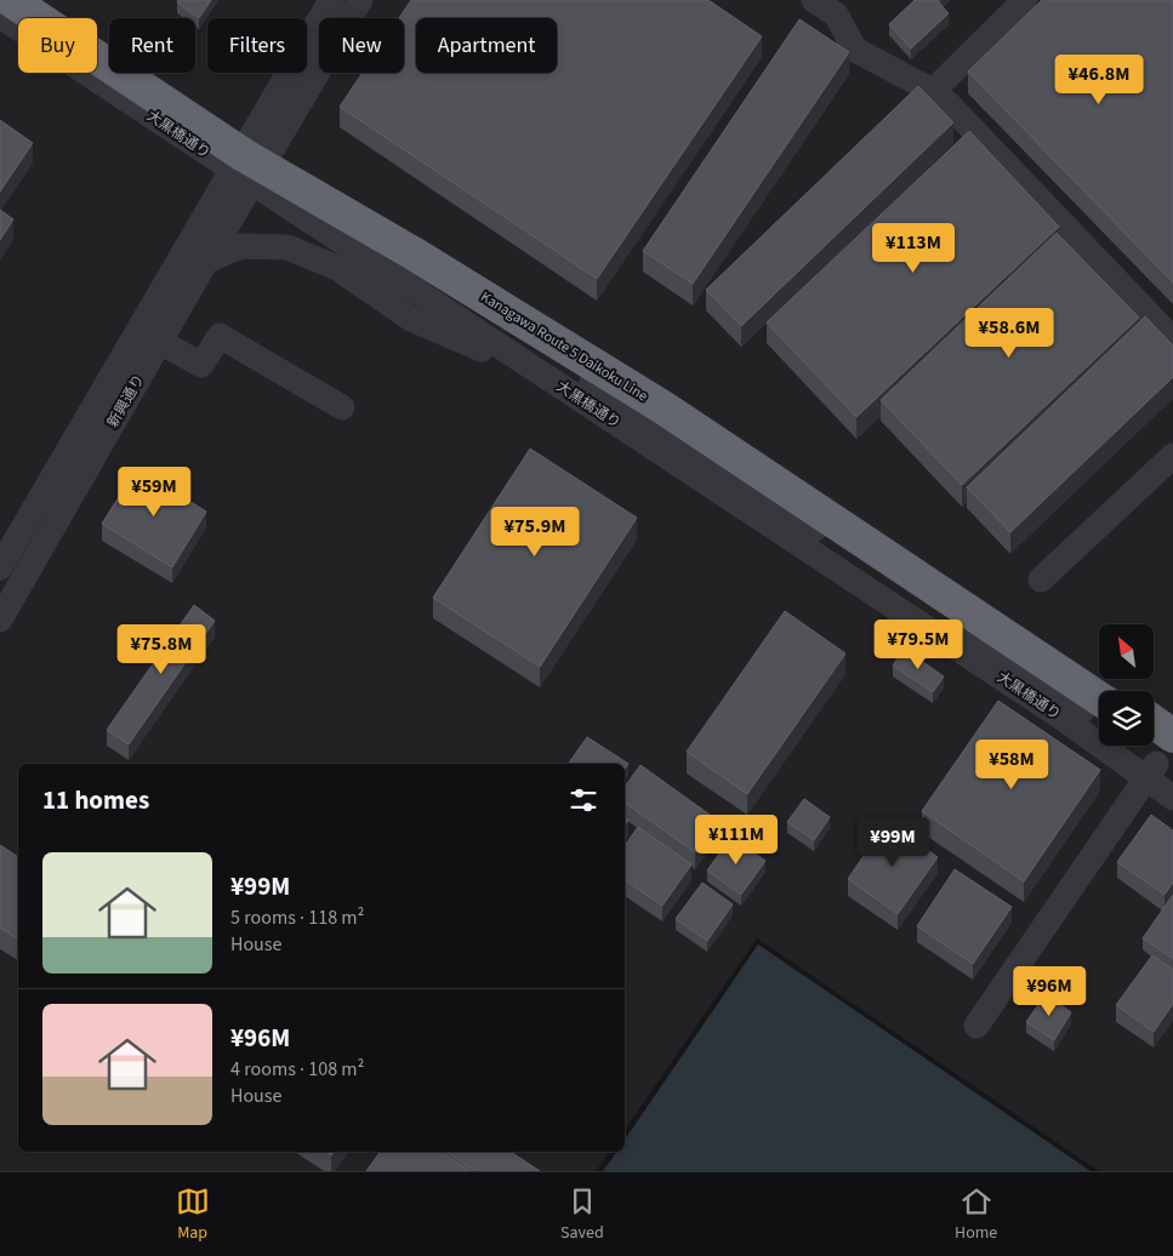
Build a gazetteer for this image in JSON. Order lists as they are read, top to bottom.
{
  "streets": {
    "highway": ["Kanagawa Route 5 Daikoku Line"],
    "street": ["大黒橋通り", "新興通り"]
  },
  "crossings": [
    ["大黒橋通り", "Kanagawa Route 5 Daikoku Line"],
    ["大黒橋通り", "新興通り"],
    ["Kanagawa Route 5 Daikoku Line", "新興通り"]
  ],
  "north": "top left",
  "page": {
    "chip": [
      "Buy",
      "Rent",
      "Filters",
      "New",
      "Apartment"
    ],
    "price": [
      "¥46.8M",
      "¥113M",
      "¥58.6M",
      "¥59M",
      "¥75.9M",
      "¥79.5M",
      "¥75.8M",
      "¥58M",
      "¥111M",
      "¥99M",
      "¥96M"
    ],
    "heading": "11 homes",
    "list": [
      {
        "name": "¥99M",
        "note": "5 rooms · 118 m² · House"
      },
      {
        "name": "¥96M",
        "note": "4 rooms · 108 m² · House"
      }
    ],
    "tabs": ["Map", "Saved", "Home"]
  }
}
